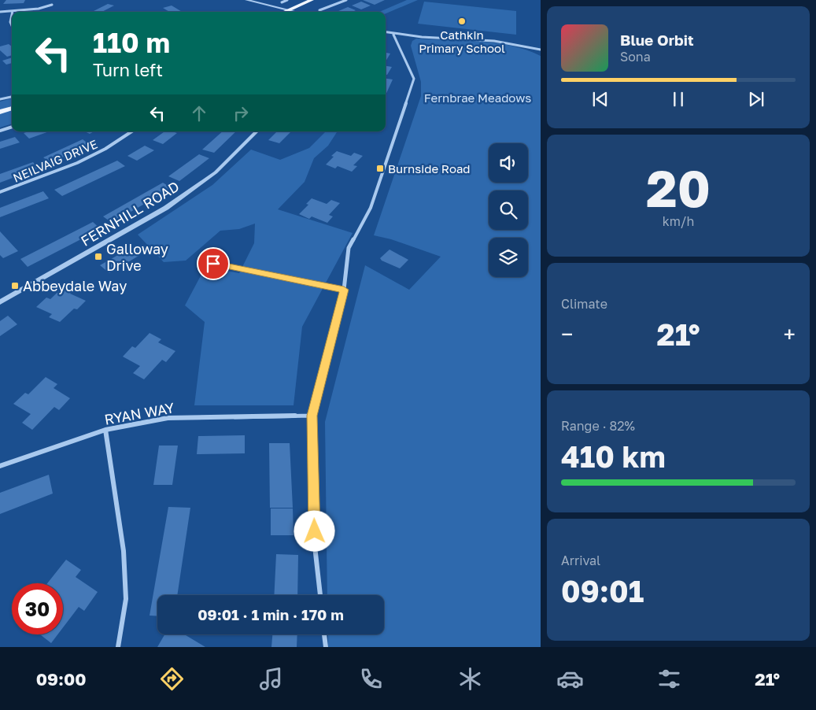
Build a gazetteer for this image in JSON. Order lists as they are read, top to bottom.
{
  "streets": {
    "street": ["NEILVAIG DRIVE", "FERNHILL ROAD", "RYAN WAY"]
  },
  "parks": ["Fernbrae Meadows"],
  "places": {
    "other": ["Cathkin Primary School"],
    "transit": ["Burnside Road", "Galloway Drive", "Abbeydale Way"]
  },
  "page": {
    "turn": ["110 m", "Turn left"],
    "song": ["Blue Orbit", "Sona"],
    "tile": [
      ["20", "km/h"],
      "Climate",
      ["Range · 82%", "410 km"],
      ["Arrival", "09:01"]
    ],
    "heat": ["−", "21°", "+"],
    "limit": "30",
    "trip": "09:01 · 1 min · 170 m",
    "tabs": ["09:00", "21°"]
  }
}
